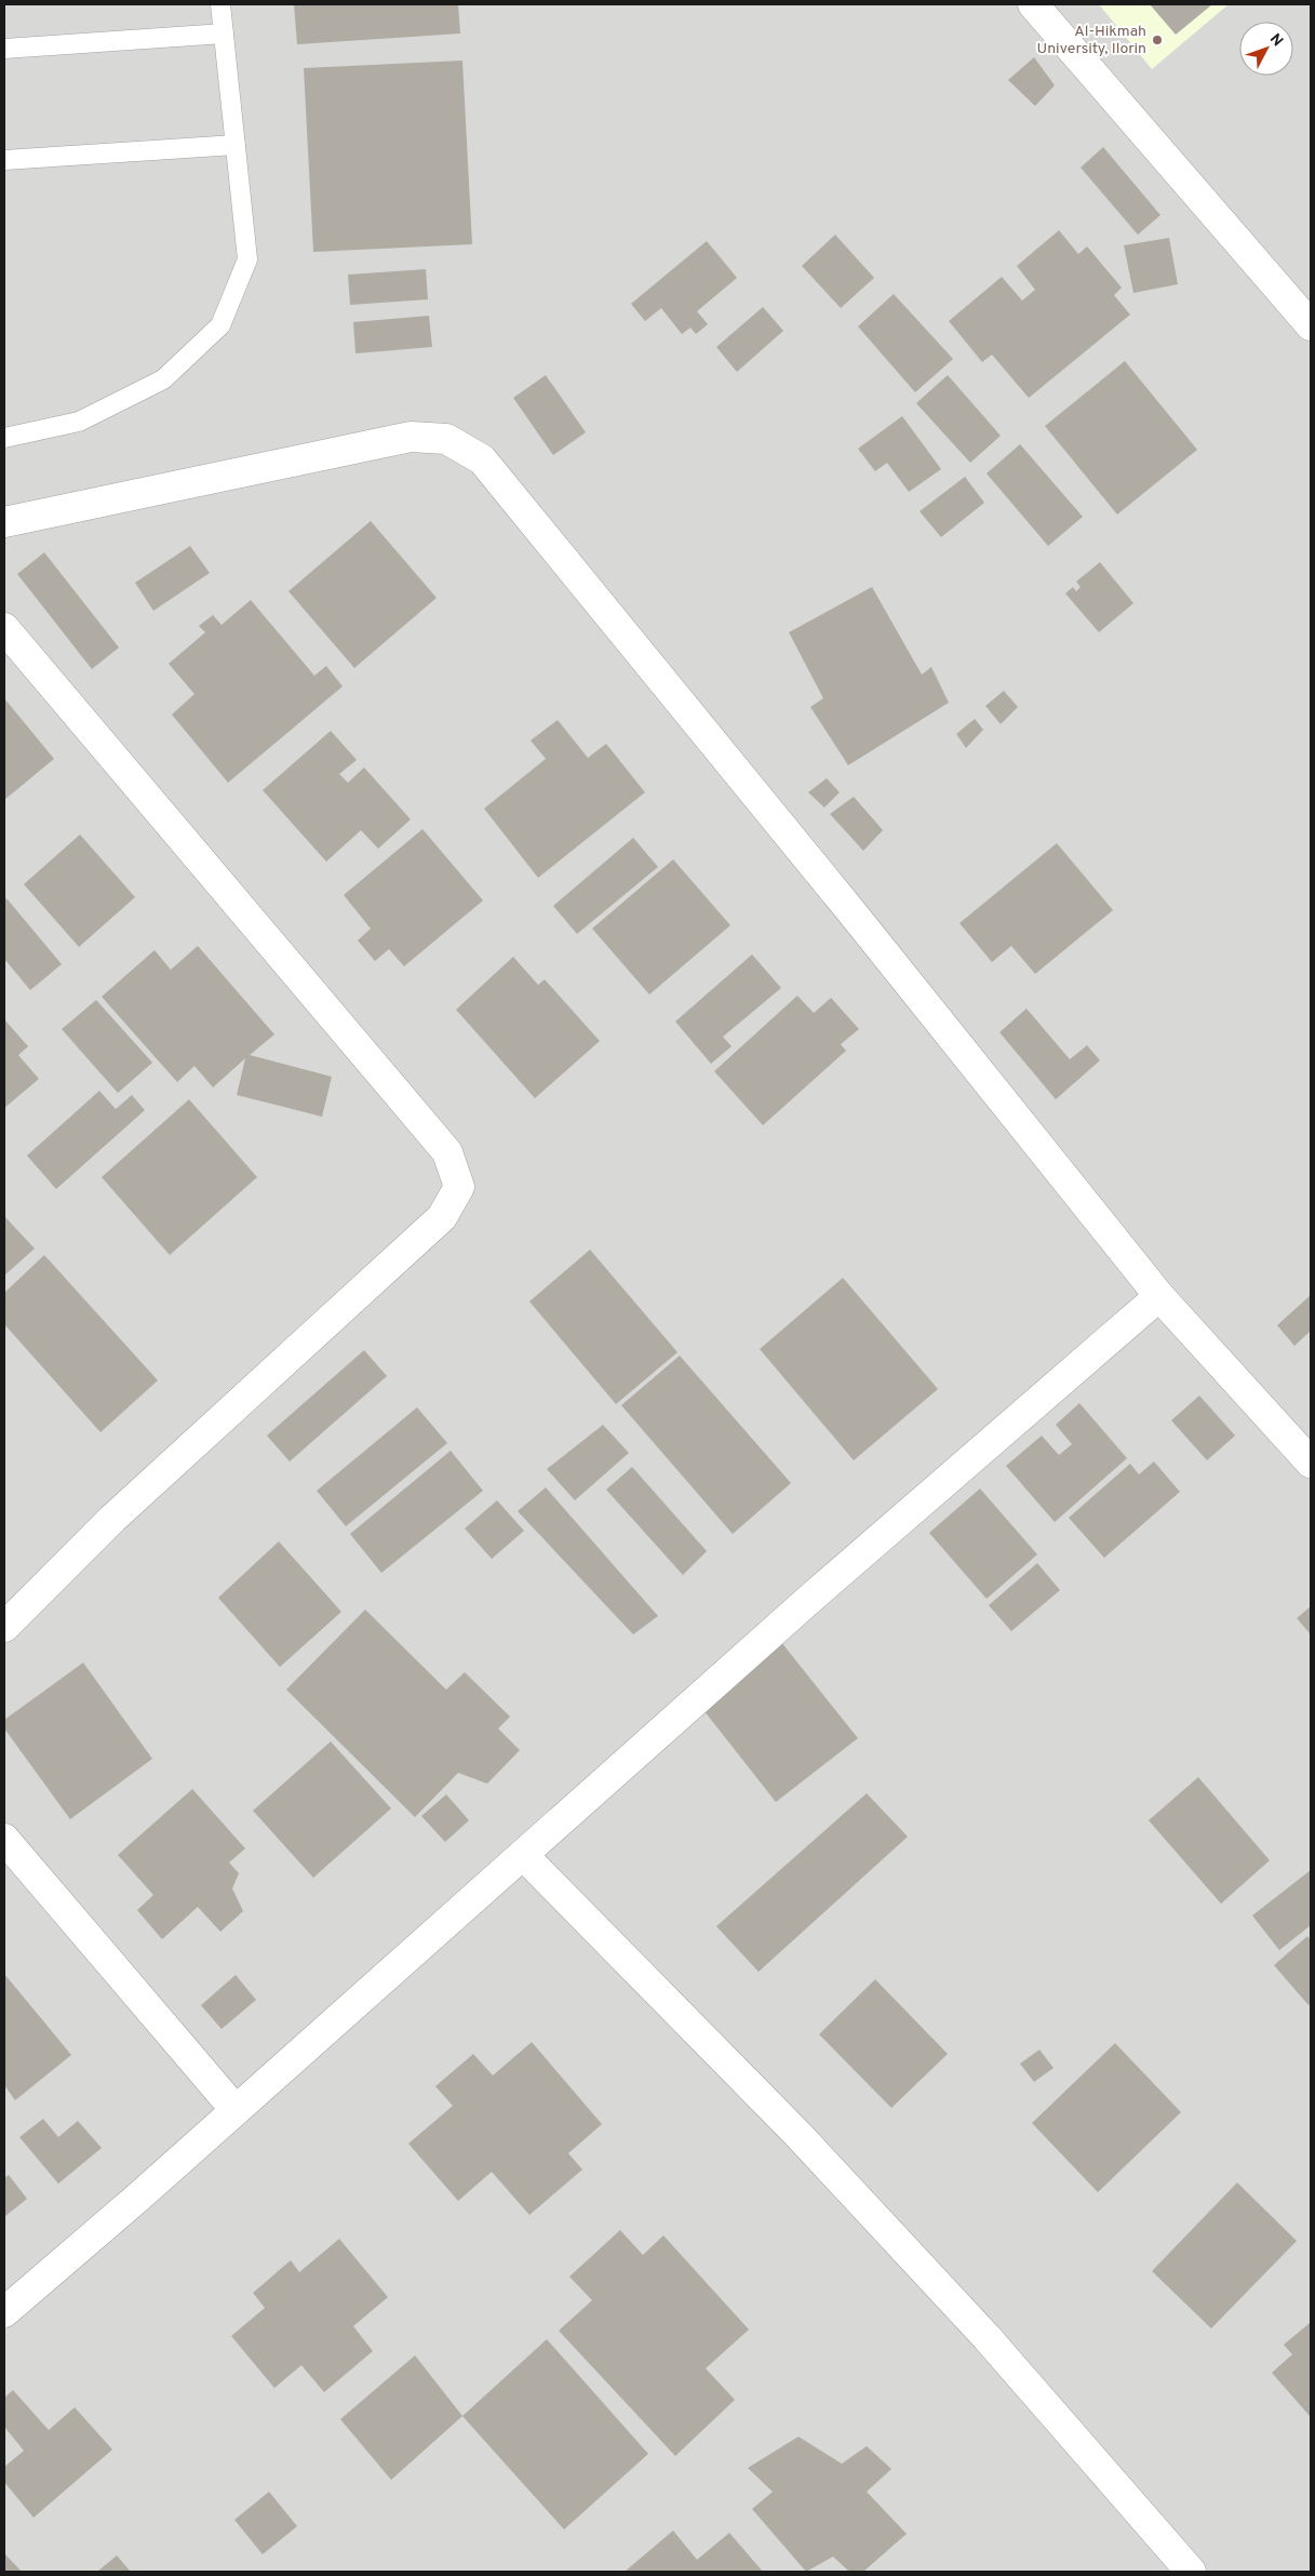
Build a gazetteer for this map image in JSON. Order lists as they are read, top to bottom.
{
  "places": ["Al-Hikmah University, Ilorin"],
  "north": "top right"
}
